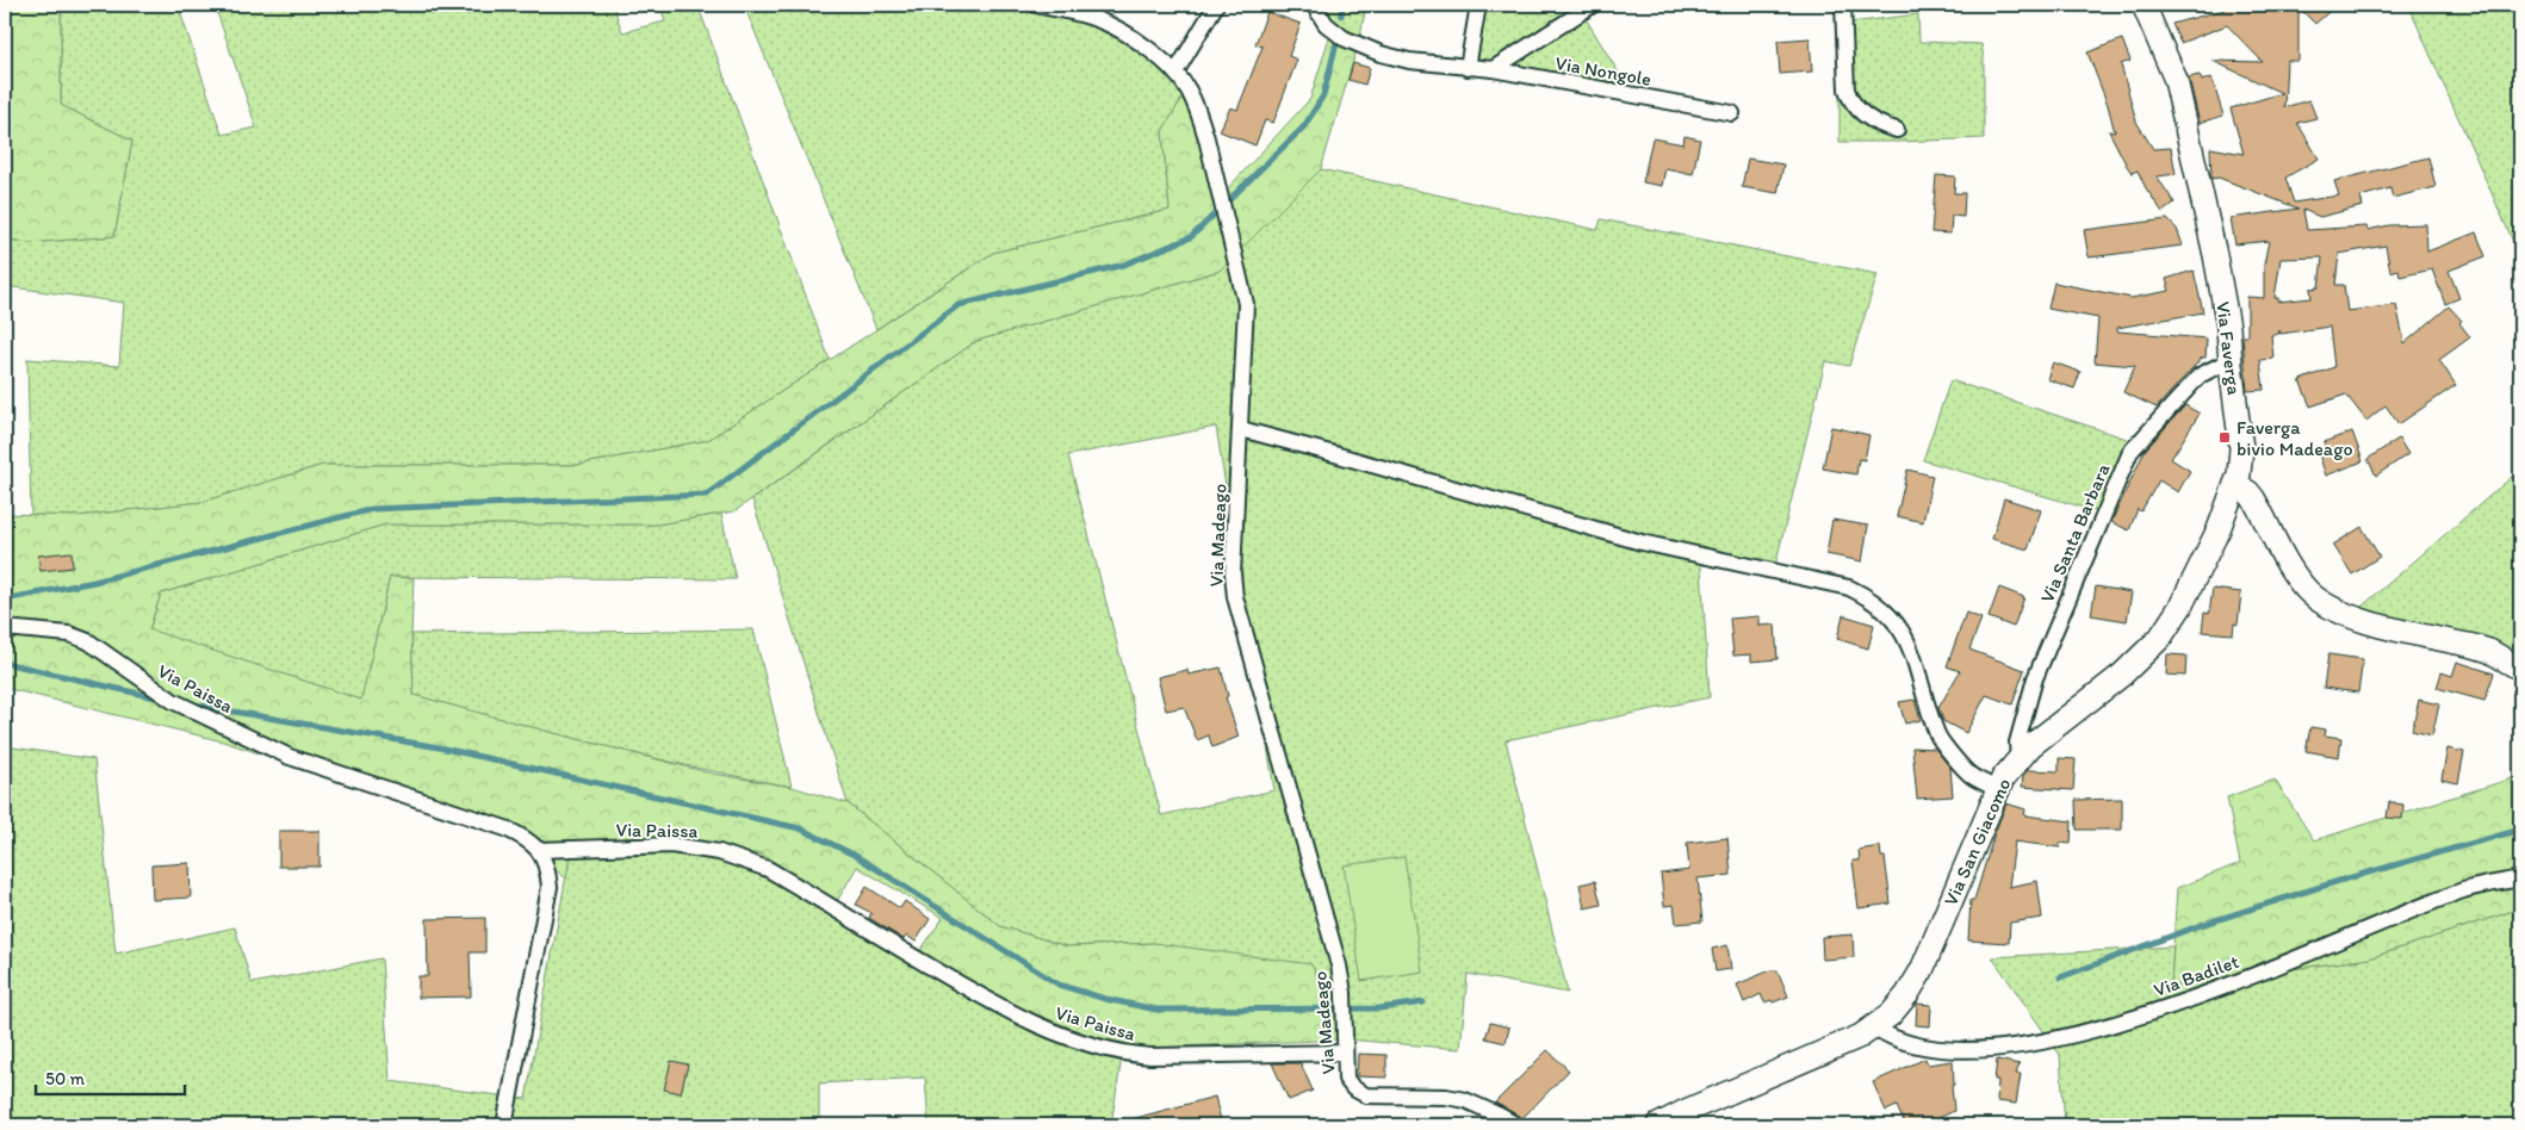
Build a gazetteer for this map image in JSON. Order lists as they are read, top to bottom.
{
  "streets": {
    "street": [
      "Via Nongole",
      "Via Faverga",
      "Via Santa Barbara",
      "Via Madeago",
      "Via Paissa",
      "Via San Giacomo",
      "Via Badilet"
    ]
  },
  "crossings": [
    ["Via Faverga", "Via Santa Barbara"],
    ["Via Faverga", "Via San Giacomo"],
    ["Via Santa Barbara", "Via San Giacomo"],
    ["Via Madeago", "Via Paissa"],
    ["Via San Giacomo", "Via Badilet"]
  ],
  "places": {
    "transit": ["Faverga bivio Madeago"]
  },
  "scale_bar": "50 m"
}
